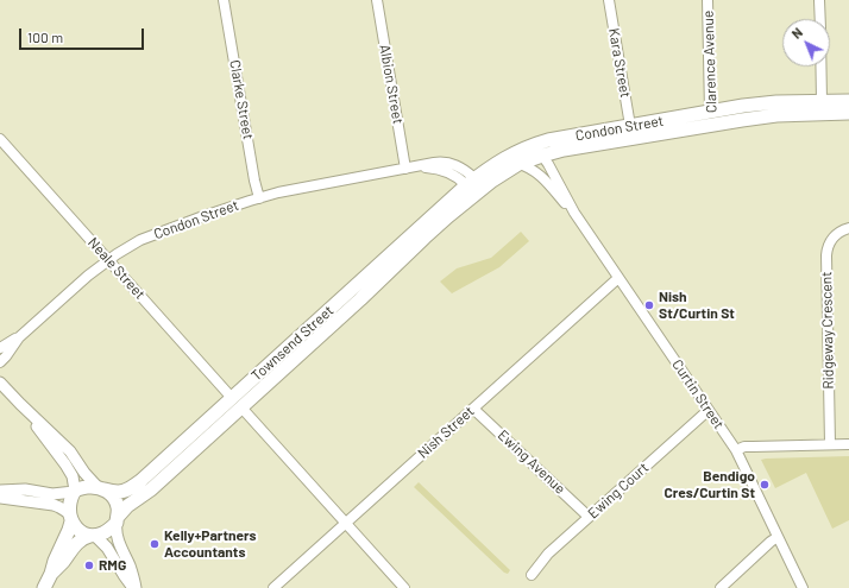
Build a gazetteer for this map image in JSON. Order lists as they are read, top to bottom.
{
  "streets": {
    "main road": ["Condon Street", "Townsend Street"],
    "street": [
      "Clarence Avenue",
      "Kara Street",
      "Albion Street",
      "Clarke Street",
      "Neale Street",
      "Ridgeway Crescent",
      "Curtin Street",
      "Nish Street",
      "Ewing Avenue",
      "Ewing Court"
    ]
  },
  "crossings": [
    ["Clarence Avenue", "Condon Street"],
    ["Kara Street", "Condon Street"],
    ["Albion Street", "Condon Street"],
    ["Clarke Street", "Condon Street"],
    ["Condon Street", "Neale Street"],
    ["Condon Street", "Townsend Street"],
    ["Condon Street", "Curtin Street"],
    ["Neale Street", "Townsend Street"],
    ["Neale Street", "Nish Street"],
    ["Curtin Street", "Nish Street"],
    ["Curtin Street", "Ewing Court"],
    ["Nish Street", "Ewing Avenue"],
    ["Ewing Avenue", "Ewing Court"]
  ],
  "places": [
    "Nish St/Curtin St",
    "Bendigo Cres/Curtin St",
    "Kelly+Partners Accountants",
    "RMG"
  ],
  "scale_bar": "100 m",
  "north": "top left"
}
